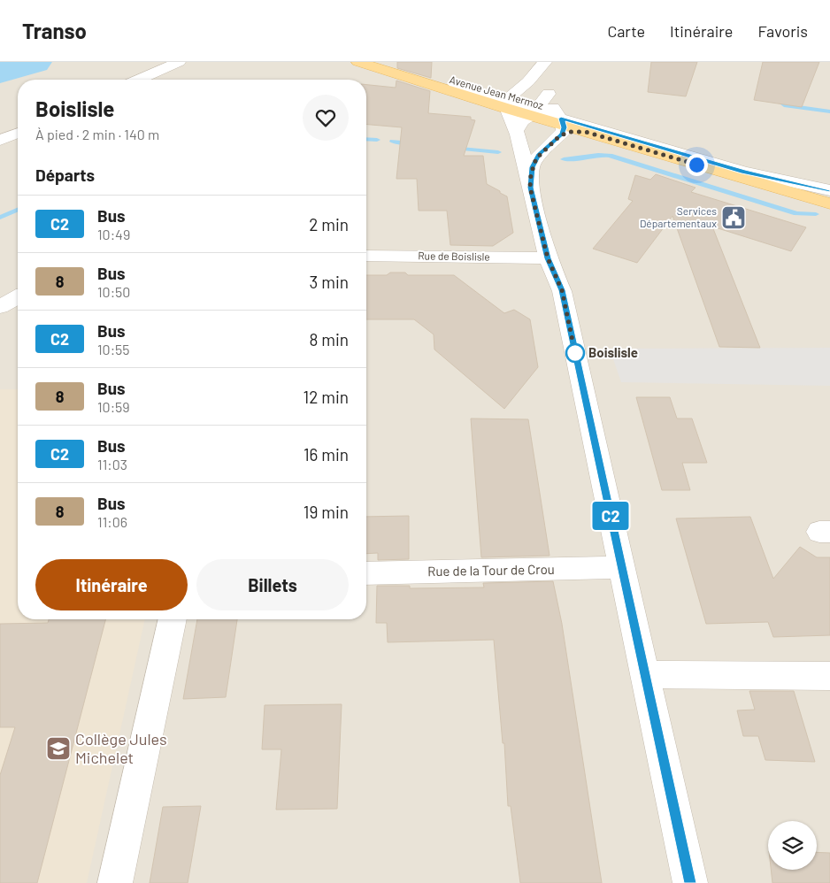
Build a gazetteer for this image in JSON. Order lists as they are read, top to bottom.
{
  "streets": {
    "main road": ["Avenue Jean Mermoz"],
    "street": ["Rue de Boislisle", "Rue de la Tour de Crou"]
  },
  "places": {
    "public building": ["Services Départementaux"],
    "other": ["Boislisle"],
    "school or university": ["Collège Jules Michelet"]
  },
  "lines": ["bus line C2"],
  "page": {
    "header": "Transo",
    "nav": ["Carte", "Itinéraire", "Favoris"],
    "on_map": "C2",
    "heading": [
      ["Boislisle", "À pied · 2 min · 140 m"],
      "Départs"
    ],
    "list": [
      {
        "mark": "C2",
        "name": "Bus",
        "note": "10:49",
        "value": "2 min"
      },
      {
        "mark": "8",
        "name": "Bus",
        "note": "10:50",
        "value": "3 min"
      },
      {
        "mark": "C2",
        "name": "Bus",
        "note": "10:55",
        "value": "8 min"
      },
      {
        "mark": "8",
        "name": "Bus",
        "note": "10:59",
        "value": "12 min"
      },
      {
        "mark": "C2",
        "name": "Bus",
        "note": "11:03",
        "value": "16 min"
      },
      {
        "mark": "8",
        "name": "Bus",
        "note": "11:06",
        "value": "19 min"
      }
    ],
    "buttons": ["Itinéraire", "Billets"]
  }
}
